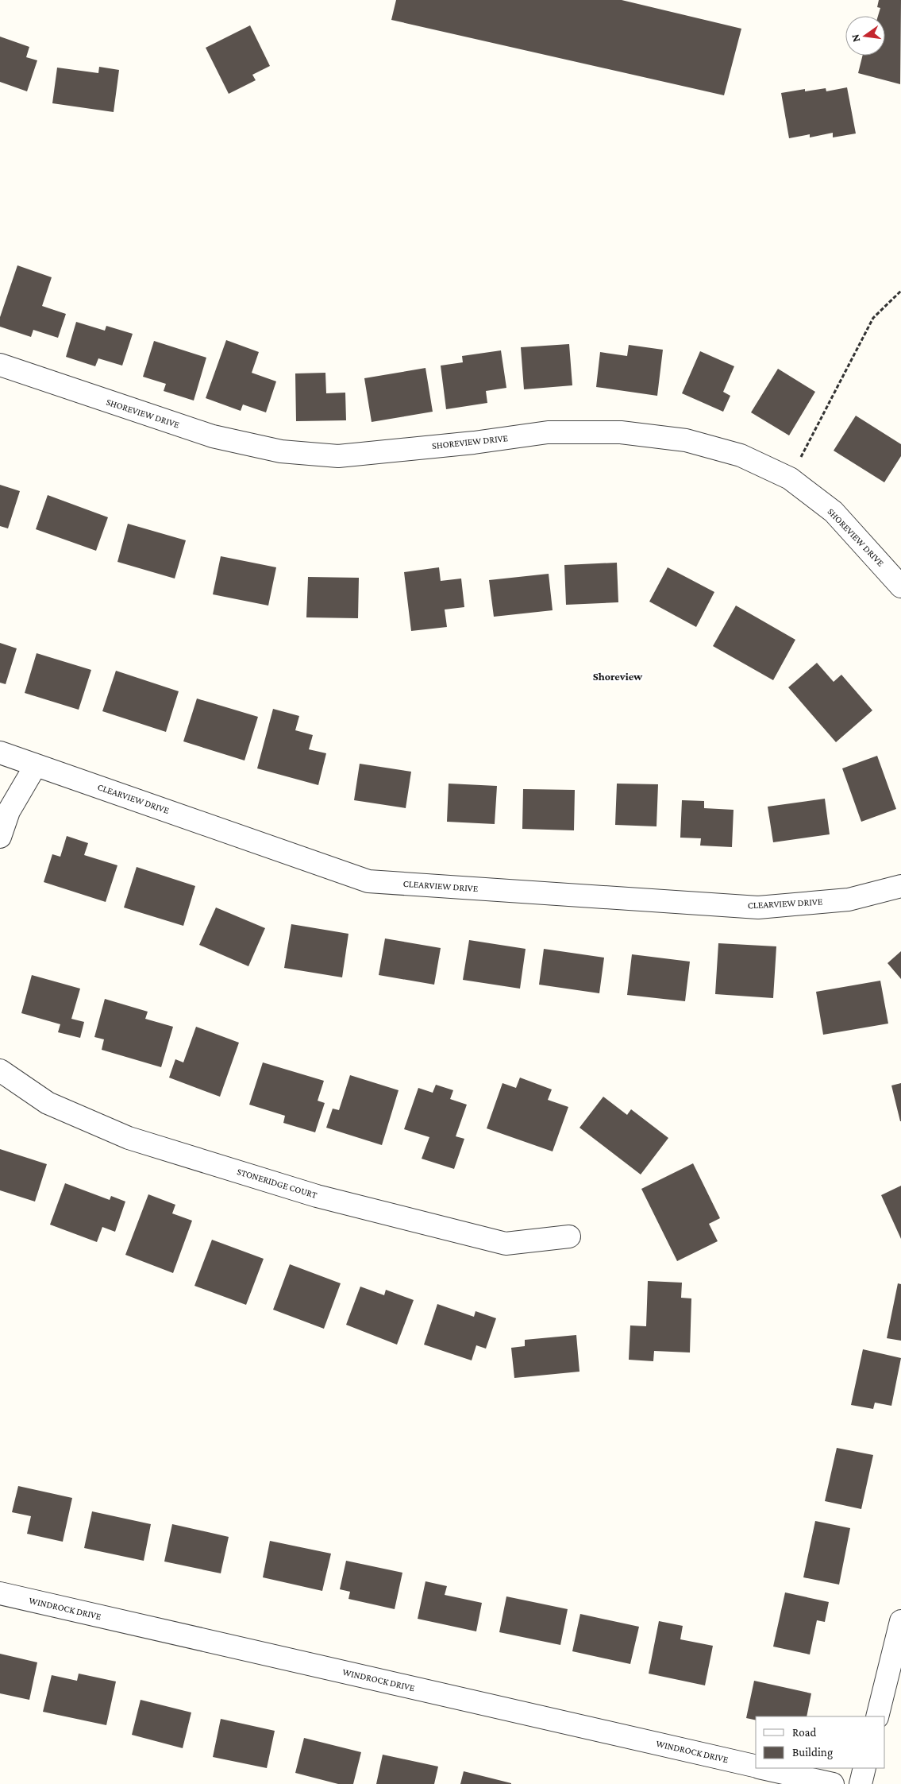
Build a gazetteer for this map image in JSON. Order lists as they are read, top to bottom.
{
  "streets": {
    "street": [
      "SHOREVIEW DRIVE",
      "CLEARVIEW DRIVE",
      "STONERIDGE COURT",
      "WINDROCK DRIVE"
    ]
  },
  "districts": ["Shoreview"],
  "legend": ["Road", "Building"],
  "north": "left"
}
